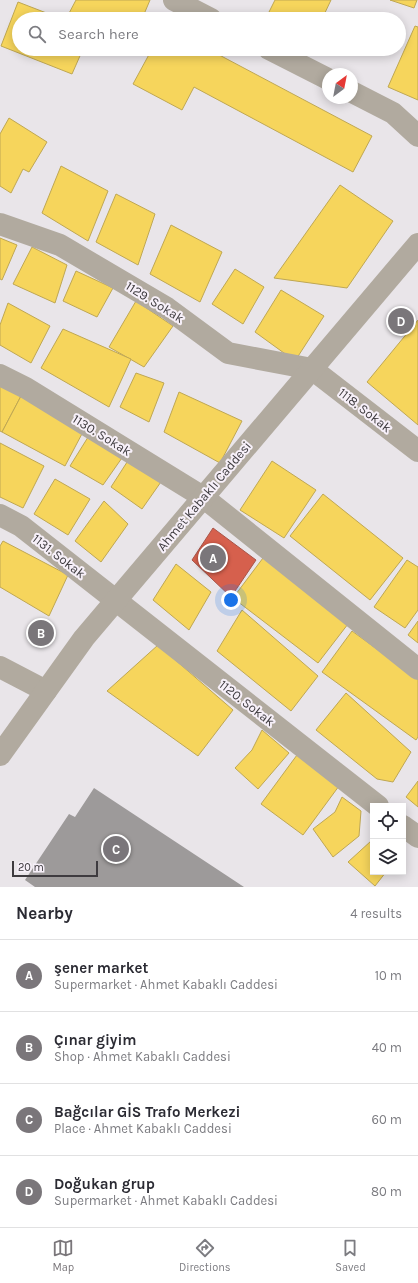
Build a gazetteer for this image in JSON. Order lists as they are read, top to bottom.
{
  "streets": {
    "street": [
      "1129. Sokak",
      "1118. Sokak",
      "1130. Sokak",
      "Ahmet Kabaklı Caddesi",
      "1131. Sokak",
      "1120. Sokak"
    ]
  },
  "crossings": [
    ["1129. Sokak", "1118. Sokak"],
    ["1129. Sokak", "Ahmet Kabaklı Caddesi"],
    ["1118. Sokak", "Ahmet Kabaklı Caddesi"],
    ["1130. Sokak", "Ahmet Kabaklı Caddesi"],
    ["Ahmet Kabaklı Caddesi", "1131. Sokak"],
    ["Ahmet Kabaklı Caddesi", "1120. Sokak"],
    ["1131. Sokak", "1120. Sokak"]
  ],
  "scale_bar": "20 m",
  "north": "top right",
  "page": {
    "search": "Search here",
    "pins": [
      "D",
      "A",
      "B",
      "C"
    ],
    "scale": "20 m",
    "heading": ["Nearby", "4 results"],
    "list": [
      {
        "mark": "A",
        "name": "şener market",
        "note": "Supermarket · Ahmet Kabaklı Caddesi",
        "value": "10 m"
      },
      {
        "mark": "B",
        "name": "Çınar giyim",
        "note": "Shop · Ahmet Kabaklı Caddesi",
        "value": "40 m"
      },
      {
        "mark": "C",
        "name": "Bağcılar GİS Trafo Merkezi",
        "note": "Place · Ahmet Kabaklı Caddesi",
        "value": "60 m"
      },
      {
        "mark": "D",
        "name": "Doğukan grup",
        "note": "Supermarket · Ahmet Kabaklı Caddesi",
        "value": "80 m"
      }
    ],
    "nav": ["Map", "Directions", "Saved"]
  }
}
